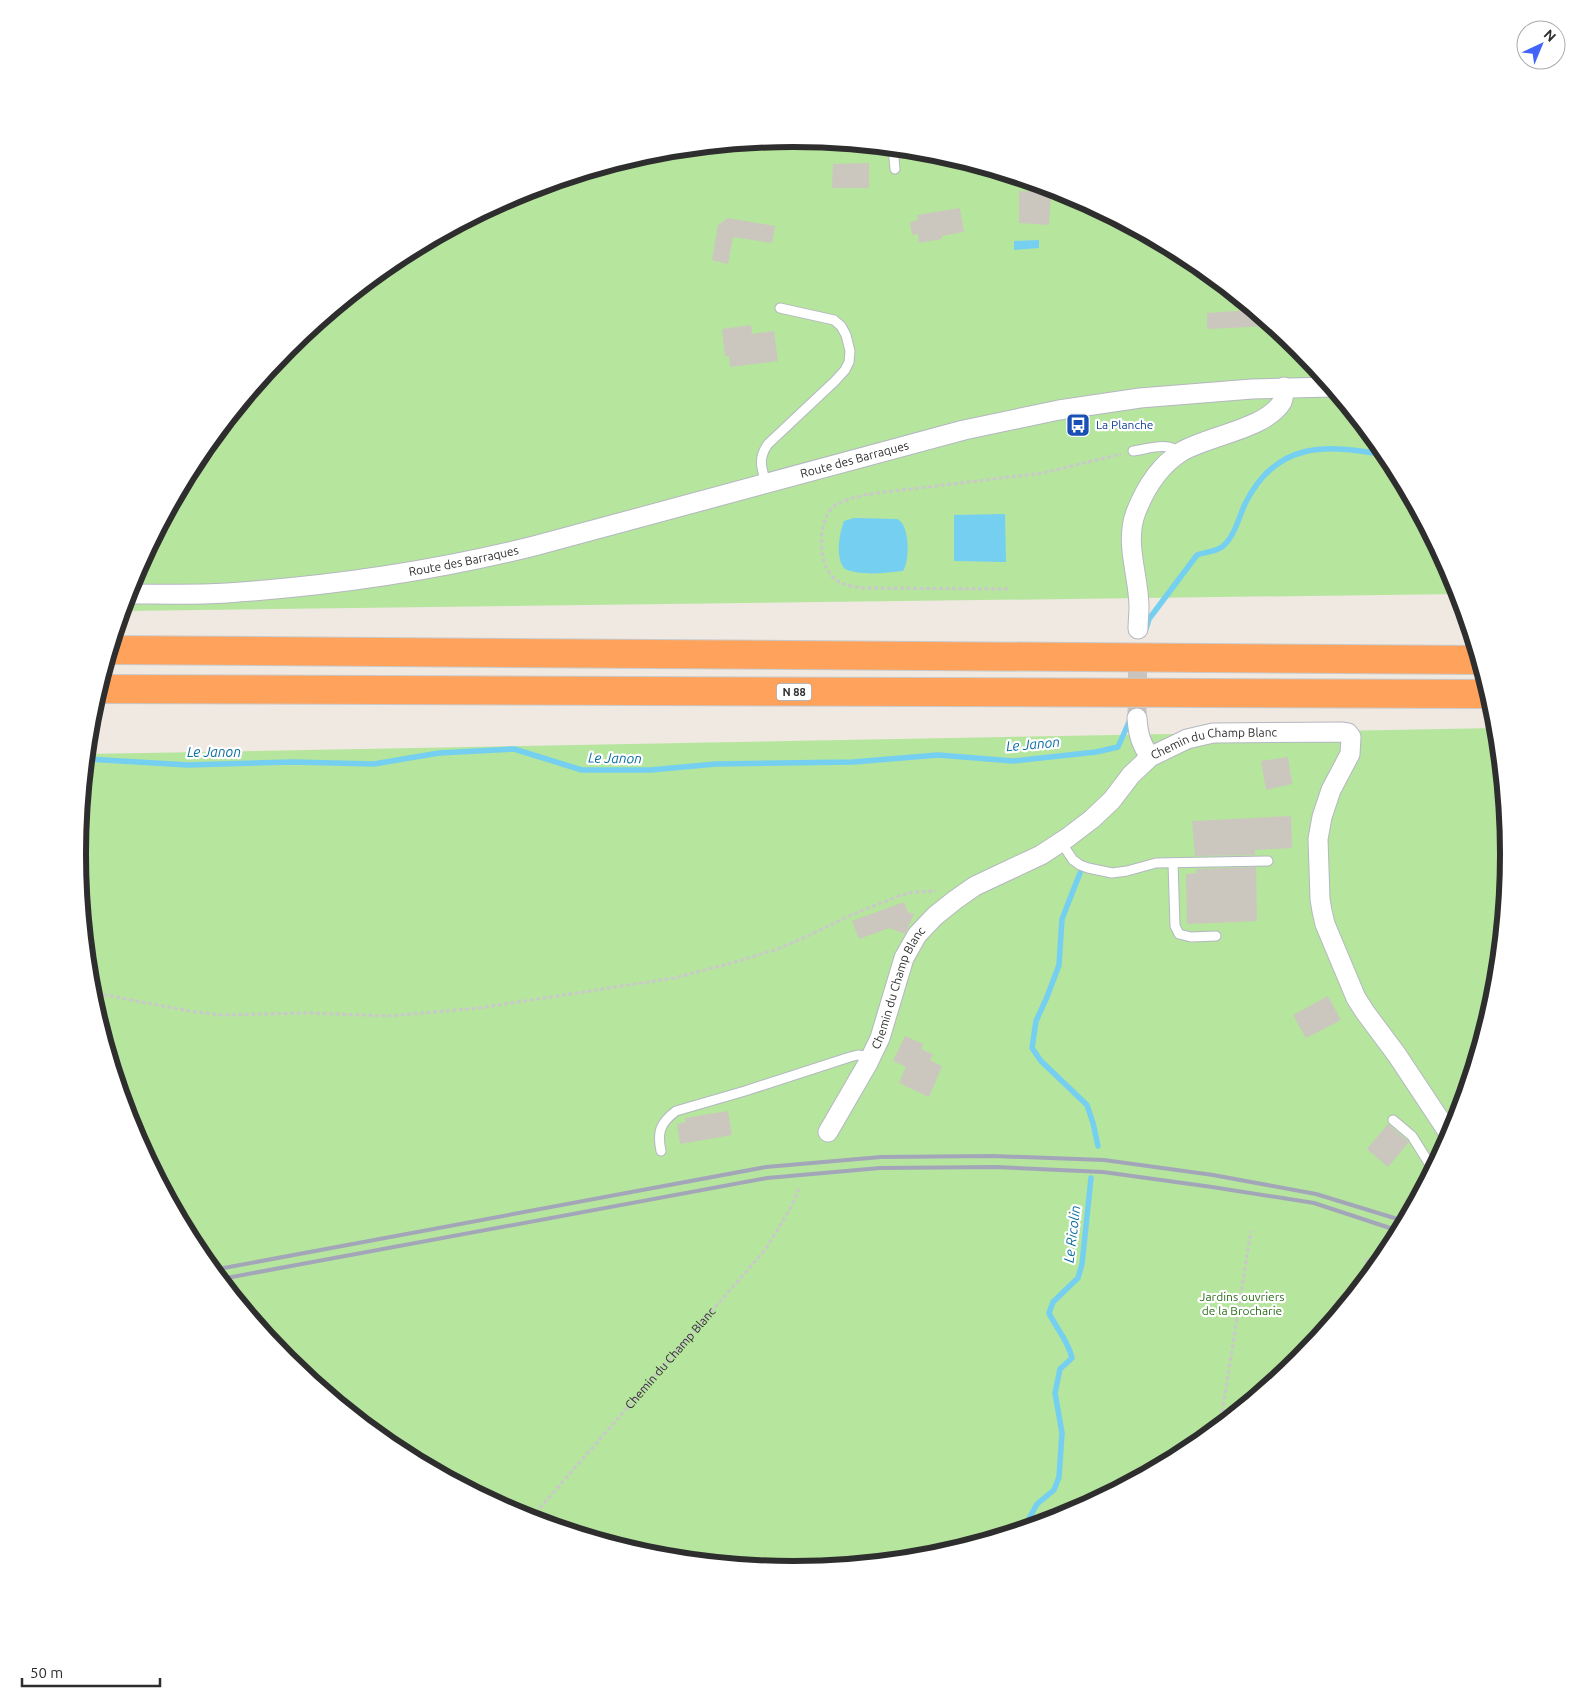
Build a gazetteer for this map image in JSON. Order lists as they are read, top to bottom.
{
  "streets": {
    "highway": ["N 88"],
    "street": ["Route des Barraques", "Chemin du Champ Blanc"]
  },
  "water": ["Le Janon", "Le Ricolin"],
  "parks": ["Jardins ouvriers de la Brocharie"],
  "places": {
    "bus stop": ["La Planche"]
  },
  "scale_bar": "50 m",
  "north": "top right"
}
